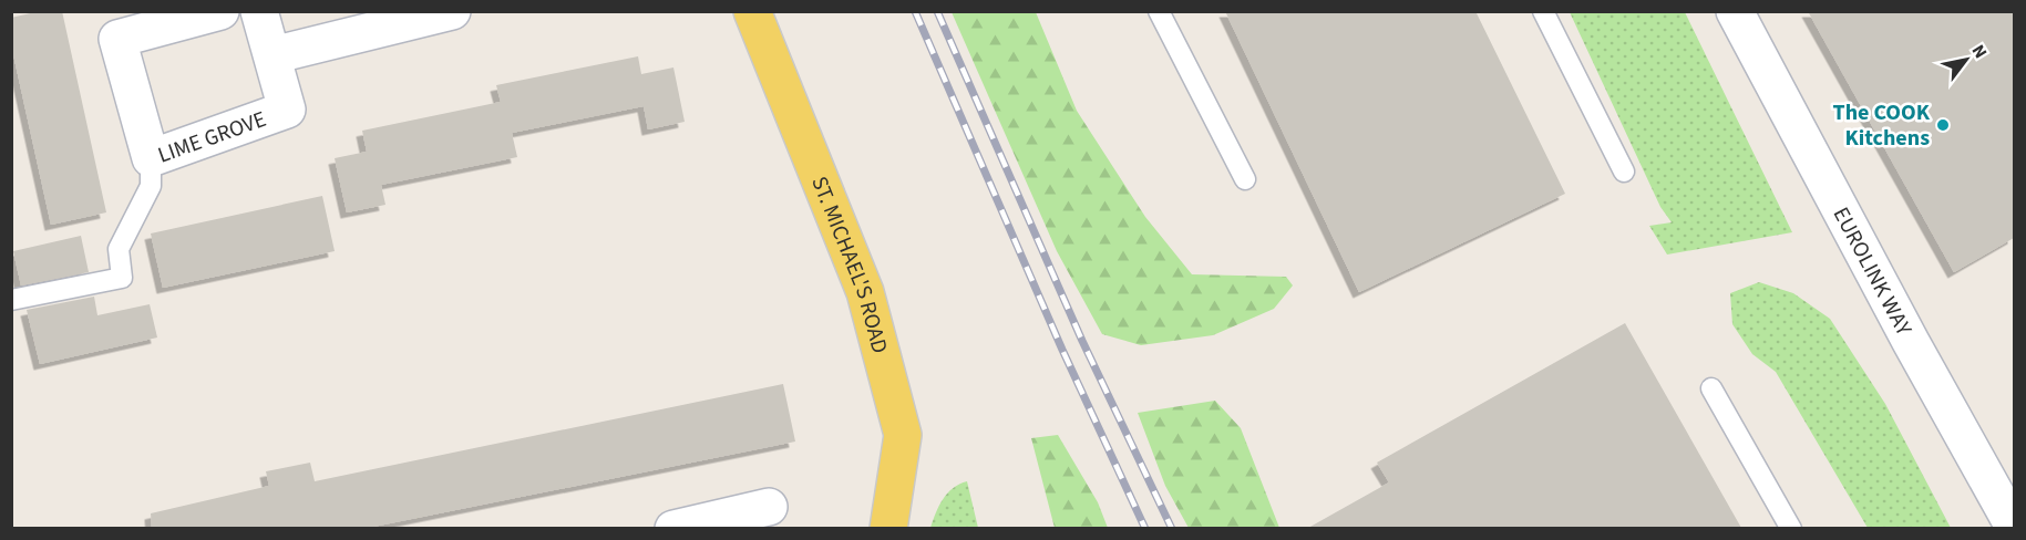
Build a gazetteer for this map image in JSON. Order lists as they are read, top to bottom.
{
  "streets": {
    "main road": ["ST. MICHAEL'S ROAD"],
    "street": ["LIME GROVE", "EUROLINK WAY"]
  },
  "places": ["The COOK Kitchens"],
  "north": "top right"
}
